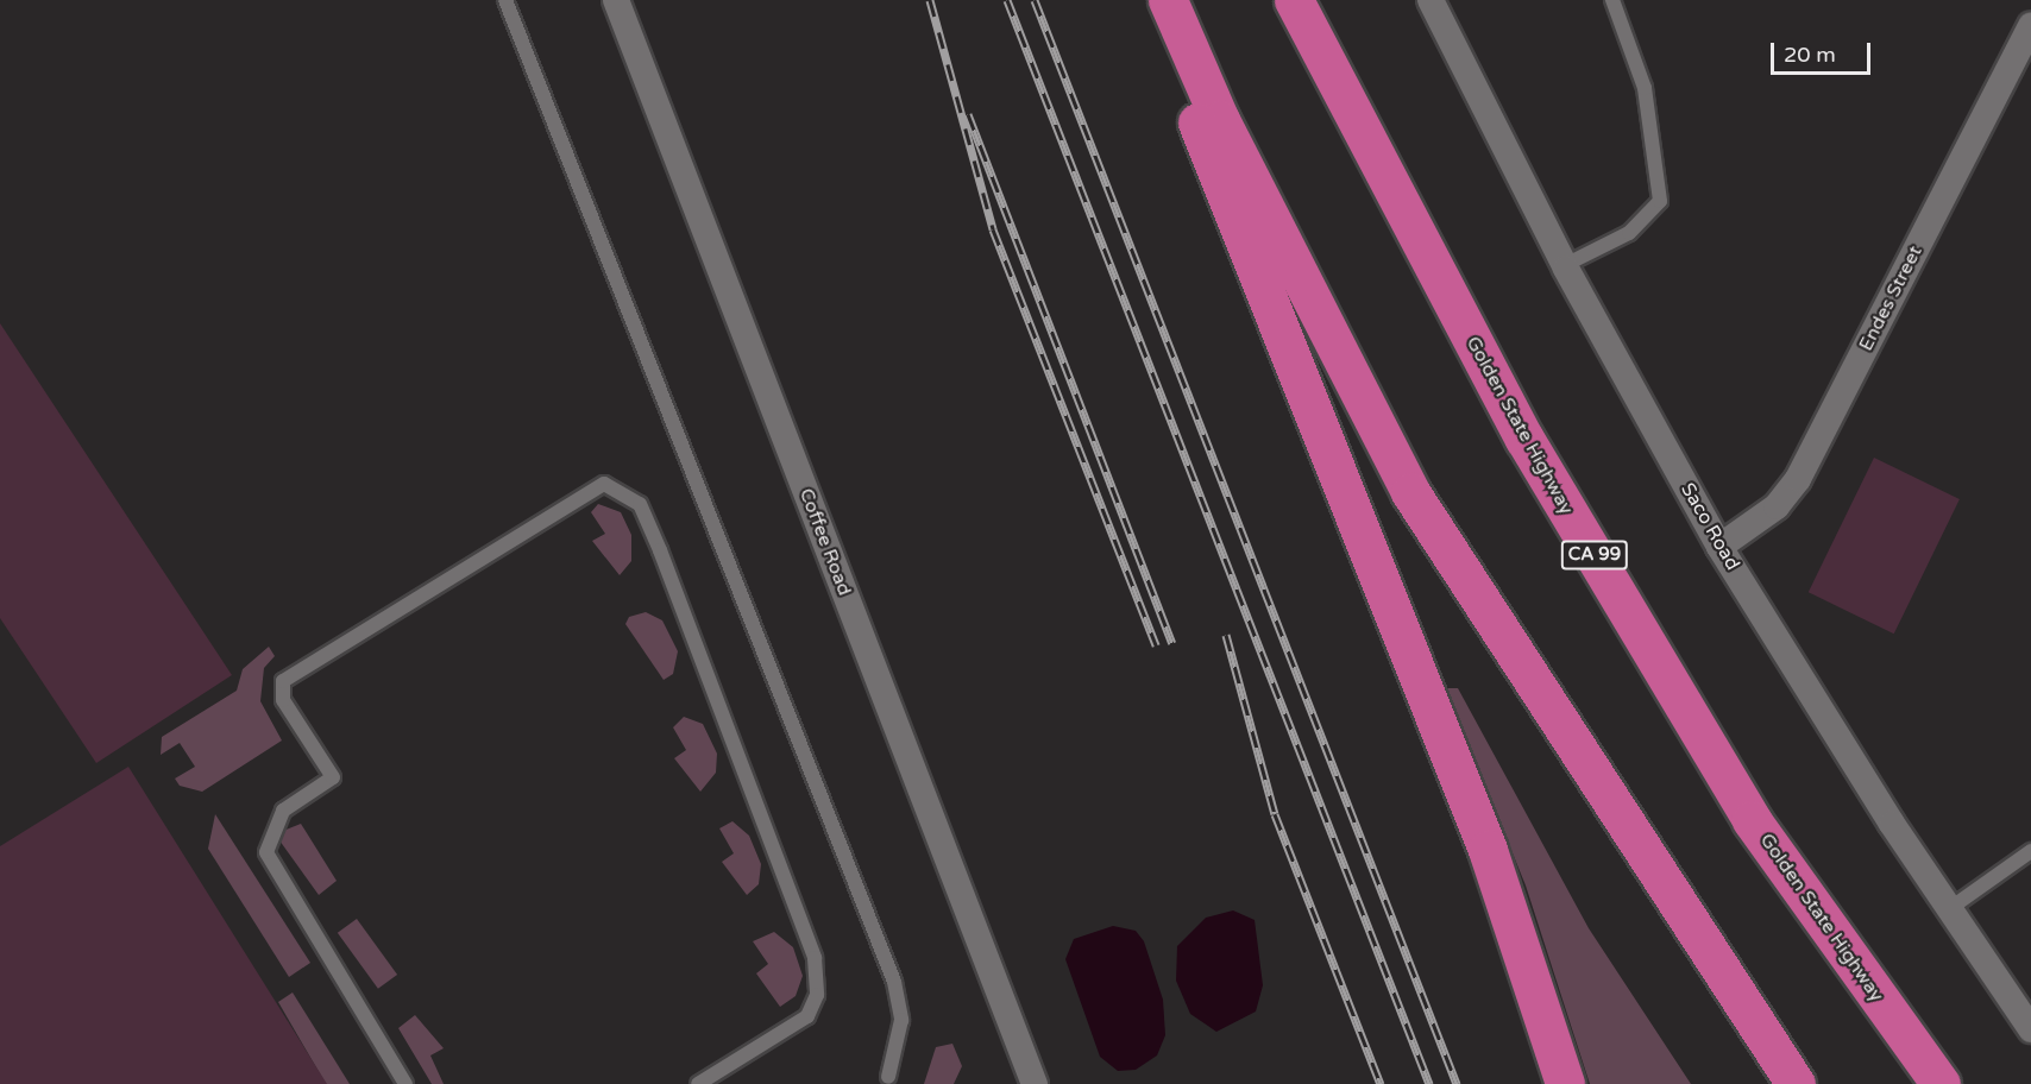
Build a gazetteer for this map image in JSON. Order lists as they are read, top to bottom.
{
  "streets": {
    "highway": ["Golden State Highway", "CA 99"],
    "street": ["Endes Street", "Saco Road", "Coffee Road"]
  },
  "crossings": [
    ["Endes Street", "Saco Road"]
  ],
  "scale_bar": "20 m"
}
